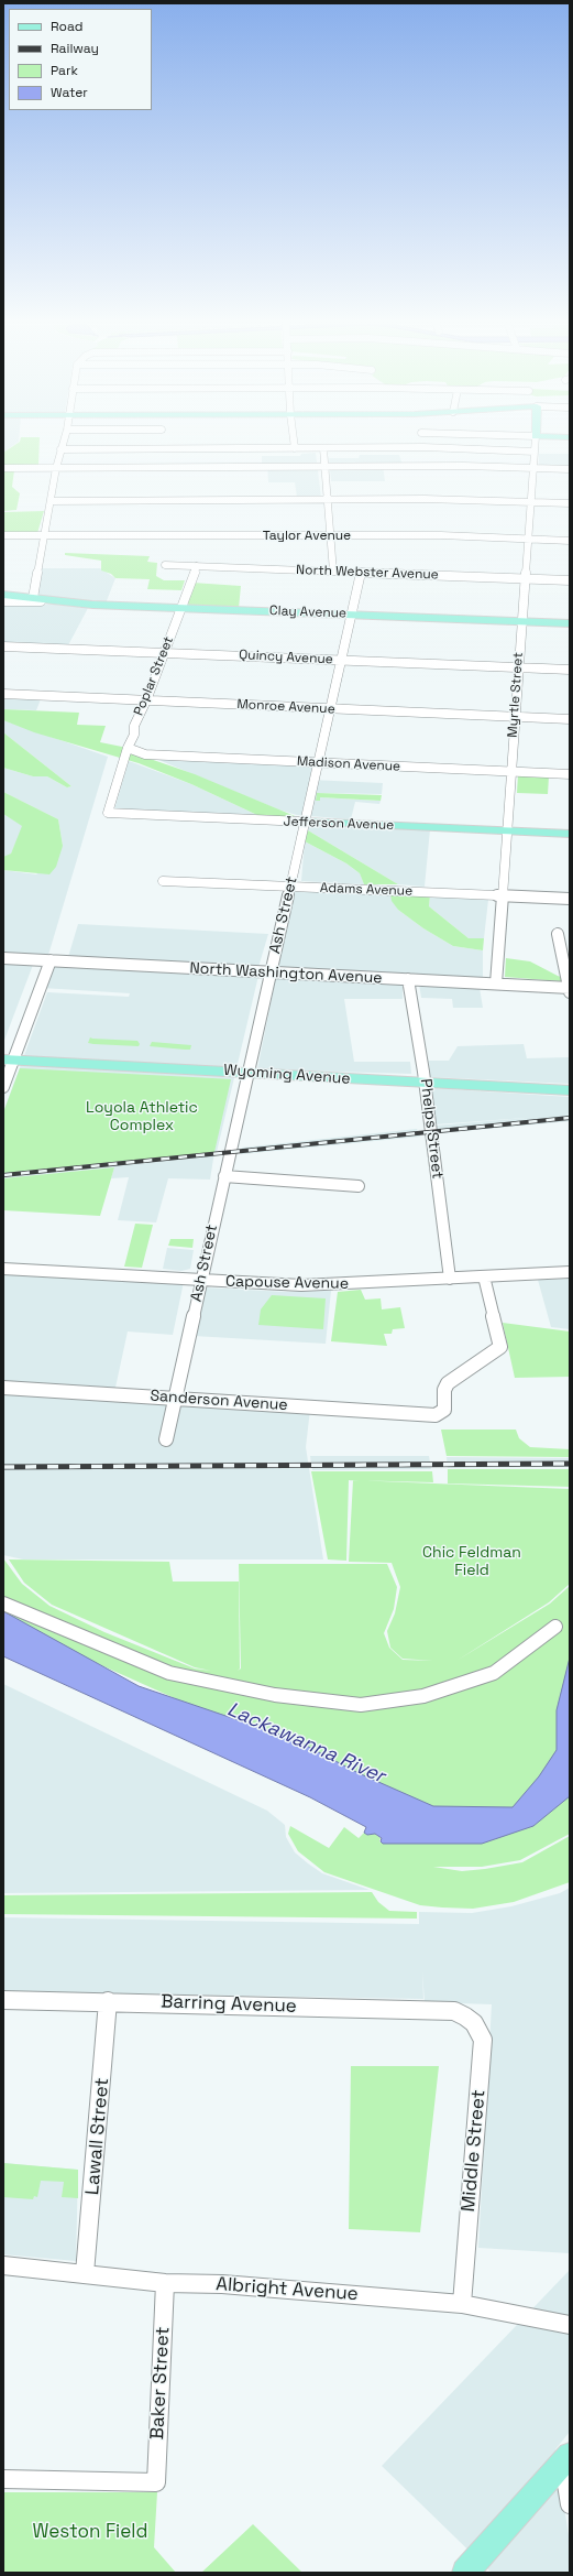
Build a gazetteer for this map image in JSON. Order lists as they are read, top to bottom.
{
  "streets": {
    "main road": ["Clay Avenue", "Jefferson Avenue", "Wyoming Avenue"],
    "street": [
      "Taylor Avenue",
      "North Webster Avenue",
      "Quincy Avenue",
      "Poplar Street",
      "Myrtle Street",
      "Monroe Avenue",
      "Madison Avenue",
      "Adams Avenue",
      "Ash Street",
      "North Washington Avenue",
      "Phelps Street",
      "Capouse Avenue",
      "Sanderson Avenue",
      "Barring Avenue",
      "Lawall Street",
      "Middle Street",
      "Albright Avenue",
      "Baker Street"
    ]
  },
  "crossings": [
    ["Taylor Avenue", "Myrtle Street"],
    ["North Webster Avenue", "Poplar Street"],
    ["North Webster Avenue", "Myrtle Street"],
    ["North Webster Avenue", "Ash Street"],
    ["Clay Avenue", "Poplar Street"],
    ["Clay Avenue", "Myrtle Street"],
    ["Clay Avenue", "Ash Street"],
    ["Quincy Avenue", "Poplar Street"],
    ["Quincy Avenue", "Myrtle Street"],
    ["Quincy Avenue", "Ash Street"],
    ["Poplar Street", "Monroe Avenue"],
    ["Poplar Street", "Madison Avenue"],
    ["Poplar Street", "Jefferson Avenue"],
    ["Myrtle Street", "Monroe Avenue"],
    ["Myrtle Street", "Madison Avenue"],
    ["Myrtle Street", "Jefferson Avenue"],
    ["Myrtle Street", "Adams Avenue"],
    ["Myrtle Street", "North Washington Avenue"],
    ["Monroe Avenue", "Ash Street"],
    ["Madison Avenue", "Ash Street"],
    ["Jefferson Avenue", "Ash Street"],
    ["Adams Avenue", "Ash Street"],
    ["Ash Street", "North Washington Avenue"],
    ["Ash Street", "Wyoming Avenue"],
    ["Ash Street", "Capouse Avenue"],
    ["Ash Street", "Sanderson Avenue"],
    ["North Washington Avenue", "Phelps Street"],
    ["Wyoming Avenue", "Phelps Street"],
    ["Phelps Street", "Capouse Avenue"],
    ["Capouse Avenue", "Sanderson Avenue"],
    ["Barring Avenue", "Lawall Street"],
    ["Barring Avenue", "Middle Street"],
    ["Lawall Street", "Albright Avenue"],
    ["Middle Street", "Albright Avenue"],
    ["Albright Avenue", "Baker Street"]
  ],
  "water": ["Lackawanna River"],
  "parks": ["Loyola Athletic Complex", "Chic Feldman Field", "Weston Field"],
  "legend": [
    "Road",
    "Railway",
    "Park",
    "Water"
  ]
}
